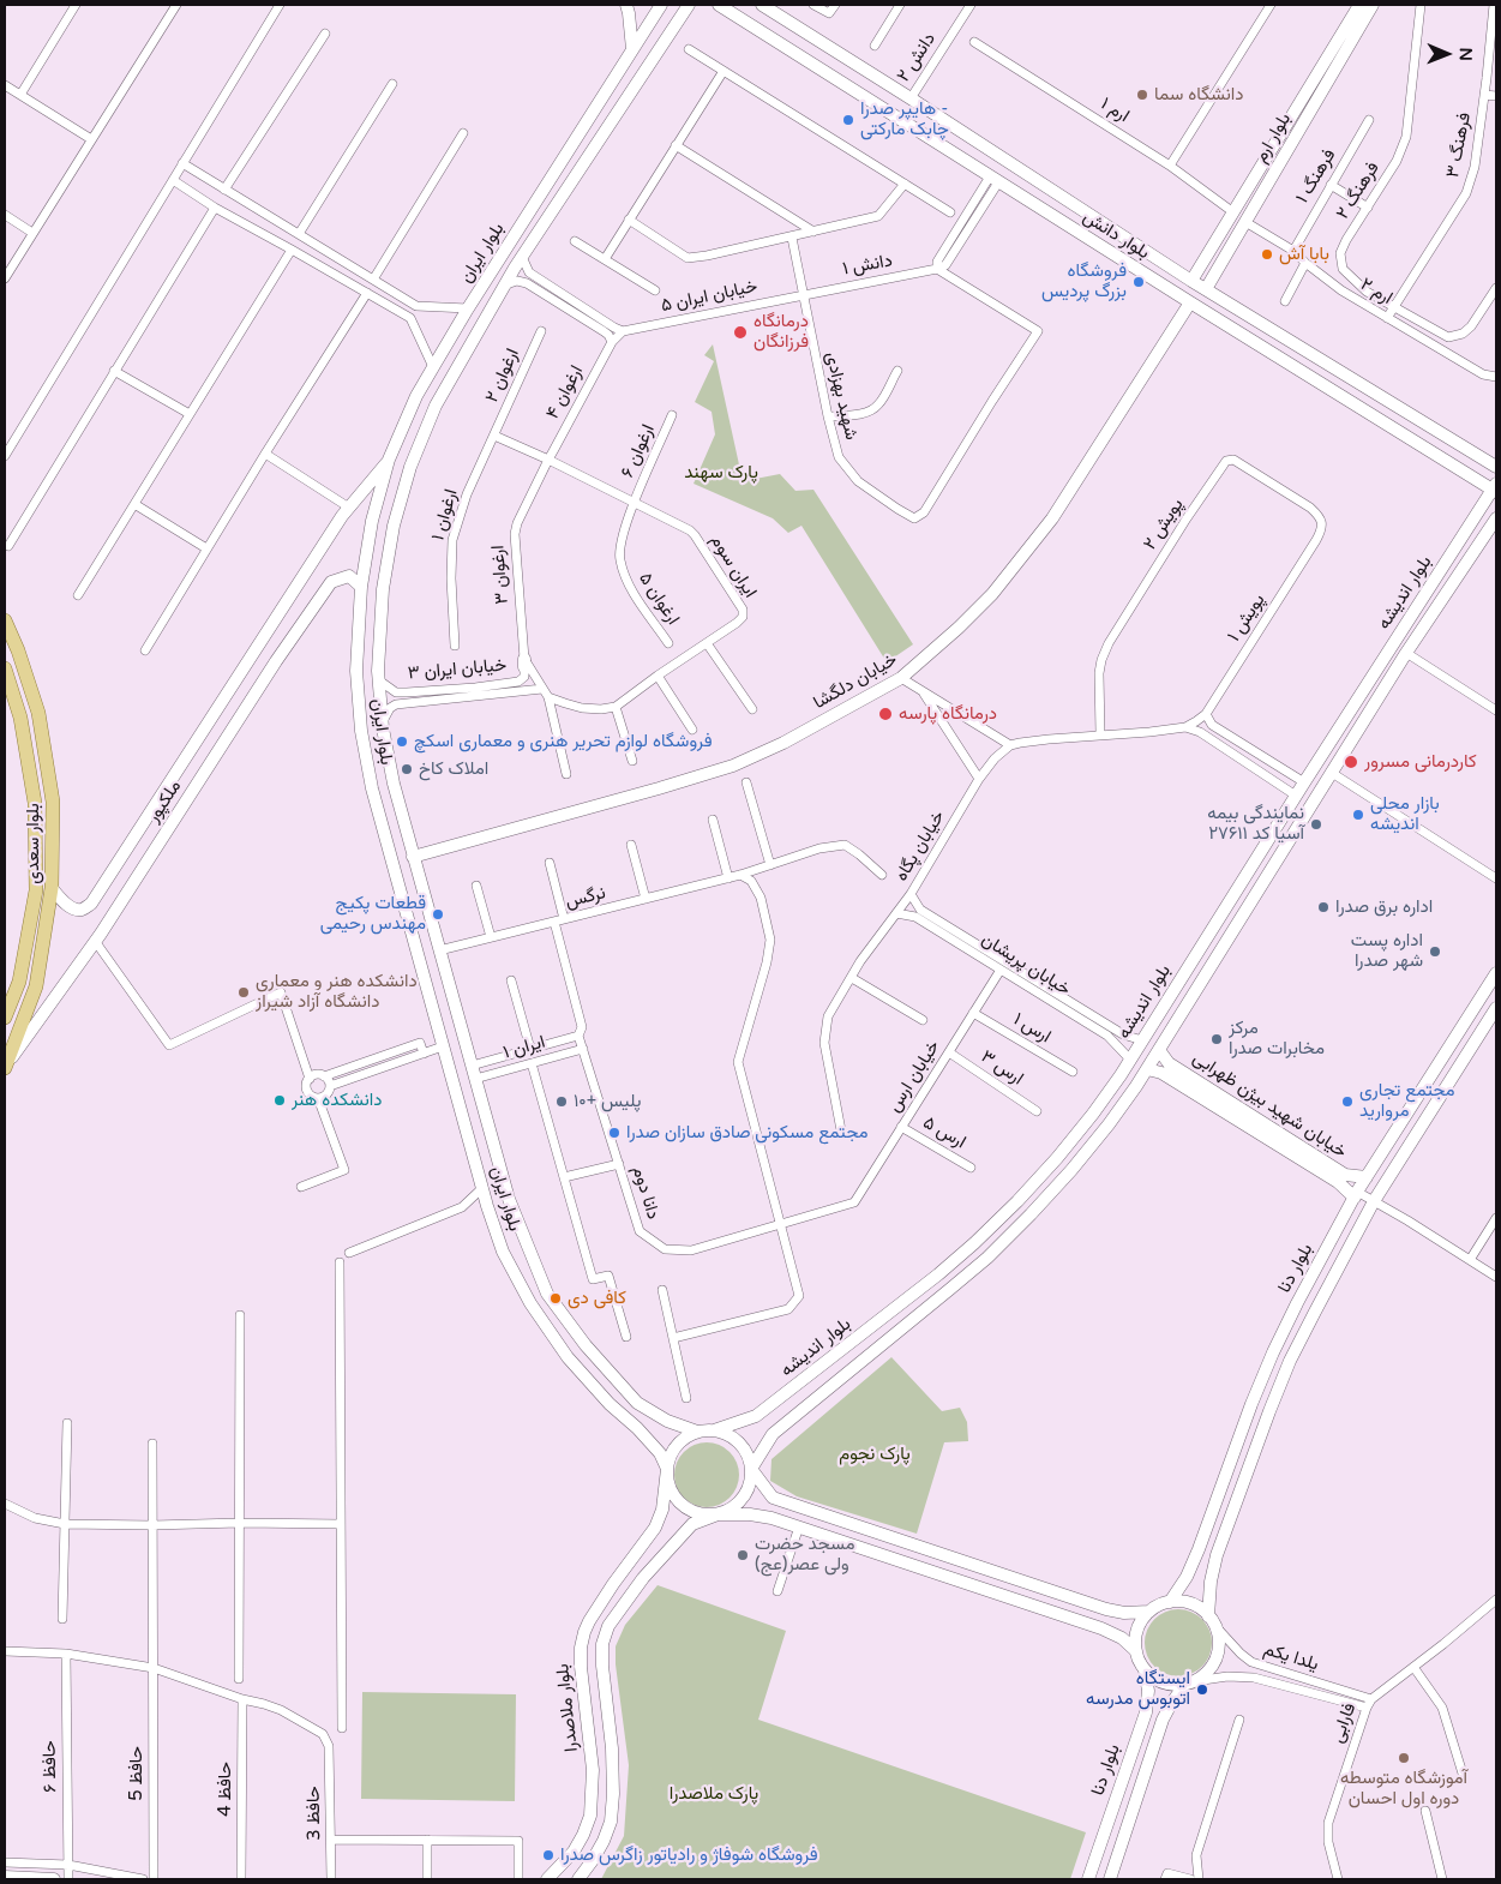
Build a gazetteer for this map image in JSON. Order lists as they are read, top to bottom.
{
  "streets": {
    "main road": [
      "بلوار ارم",
      "بلوار دانش",
      "بلوار ایران",
      "بلوار اندیشه",
      "خیابان دلگشا",
      "ملکپور",
      "بلوار سعدی",
      "خیابان شهید بیژن ظهرابی",
      "بلوار دنا",
      "بلوار ملاصدرا"
    ],
    "street": [
      "دانش ۲",
      "ارم ۱",
      "فرهنگ ۳",
      "فرهنگ ۱",
      "فرهنگ ۲",
      "دانش ۱",
      "ارم ۲",
      "خیابان ایران ۵",
      "ارغوان ۲",
      "ارغوان ۴",
      "شهید بهزادی",
      "ارغوان ۶",
      "ارغوان ۱",
      "پویش ۲",
      "ایران سوم",
      "ارغوان ۳",
      "ارغوان ۵",
      "پویش ۱",
      "خیابان ایران ۳",
      "خیابان پگاه",
      "نرگس",
      "خیابان پریشان",
      "ارس ۱",
      "ایران ۱",
      "ارس ۳",
      "خیابان ارس",
      "ارس ۵",
      "دانا دوم",
      "یلدا یکم",
      "فارابی",
      "حافظ ۶",
      "حافظ 5",
      "حافظ 4",
      "حافظ 3"
    ]
  },
  "crossings": [
    ["دانش ۲", "بلوار دانش"],
    ["ارم ۱", "بلوار ارم"],
    ["بلوار ارم", "بلوار دانش"],
    ["بلوار ارم", "ارم ۲"],
    ["فرهنگ ۳", "فرهنگ ۲"],
    ["فرهنگ ۳", "ارم ۲"],
    ["فرهنگ ۱", "ارم ۲"],
    ["بلوار دانش", "بلوار اندیشه"],
    ["بلوار دانش", "خیابان دلگشا"],
    ["بلوار ایران", "بلوار اندیشه"],
    ["بلوار ایران", "خیابان ایران ۳"],
    ["بلوار ایران", "خیابان دلگشا"],
    ["بلوار ایران", "ملکپور"],
    ["بلوار ایران", "نرگس"],
    ["بلوار ایران", "ایران ۱"],
    ["بلوار ایران", "بلوار ملاصدرا"],
    ["دانش ۱", "خیابان ایران ۵"],
    ["دانش ۱", "شهید بهزادی"],
    ["خیابان ایران ۵", "شهید بهزادی"],
    ["ارغوان ۲", "ارغوان ۱"],
    ["ارغوان ۲", "ایران سوم"],
    ["ارغوان ۴", "ایران سوم"],
    ["ارغوان ۴", "ارغوان ۳"],
    ["ارغوان ۶", "ایران سوم"],
    ["ارغوان ۶", "ارغوان ۵"],
    ["ارغوان ۱", "ایران سوم"],
    ["پویش ۲", "پویش ۱"],
    ["ایران سوم", "ارغوان ۳"],
    ["ایران سوم", "ارغوان ۵"],
    ["ارغوان ۳", "خیابان ایران ۳"],
    ["بلوار اندیشه", "خیابان پریشان"],
    ["بلوار اندیشه", "خیابان شهید بیژن ظهرابی"],
    ["بلوار اندیشه", "بلوار ملاصدرا"],
    ["ملکپور", "بلوار سعدی"],
    ["خیابان پگاه", "خیابان پریشان"],
    ["نرگس", "دانا دوم"],
    ["خیابان پریشان", "خیابان ارس"],
    ["ارس ۱", "خیابان ارس"],
    ["ایران ۱", "دانا دوم"],
    ["ارس ۳", "خیابان ارس"],
    ["خیابان ارس", "ارس ۵"],
    ["خیابان ارس", "دانا دوم"],
    ["خیابان شهید بیژن ظهرابی", "بلوار دنا"],
    ["بلوار دنا", "یلدا یکم"],
    ["یلدا یکم", "فارابی"],
    ["حافظ 4", "حافظ 3"]
  ],
  "parks": ["پارک سهند", "پارک نجوم", "پارک ملاصدرا"],
  "places": [
    "دانشگاه سما",
    "هایپر صدرا - چابک مارکتی",
    "بابا آش",
    "فروشگاه بزرگ پردیس",
    "درمانگاه فرزانگان",
    "درمانگاه پارسه",
    "فروشگاه لوازم تحریر هنری و معماری اسکچ",
    "کاردرمانی مسرور",
    "املاک کاخ",
    "بازار محلی اندیشه",
    "نمایندگی بیمه آسیا کد ۲۷۶۱۱",
    "اداره برق صدرا",
    "قطعات پکیج مهندس رحیمی",
    "اداره پست شهر صدرا",
    "دانشکده هنر و معماری دانشگاه آزاد شیراز",
    "مرکز مخابرات صدرا",
    "دانشکده هنر",
    "پلیس +۱۰",
    "مجتمع تجاری مروارید",
    "مجتمع مسکونی صادق سازان صدرا",
    "کافی دی",
    "مسجد حضرت ولی عصر(عج)",
    "ایستگاه اتوبوس مدرسه",
    "آموزشگاه متوسطه دوره اول احسان",
    "فروشگاه شوفاژ و رادیاتور زاگرس صدرا"
  ],
  "north": "right"
}
